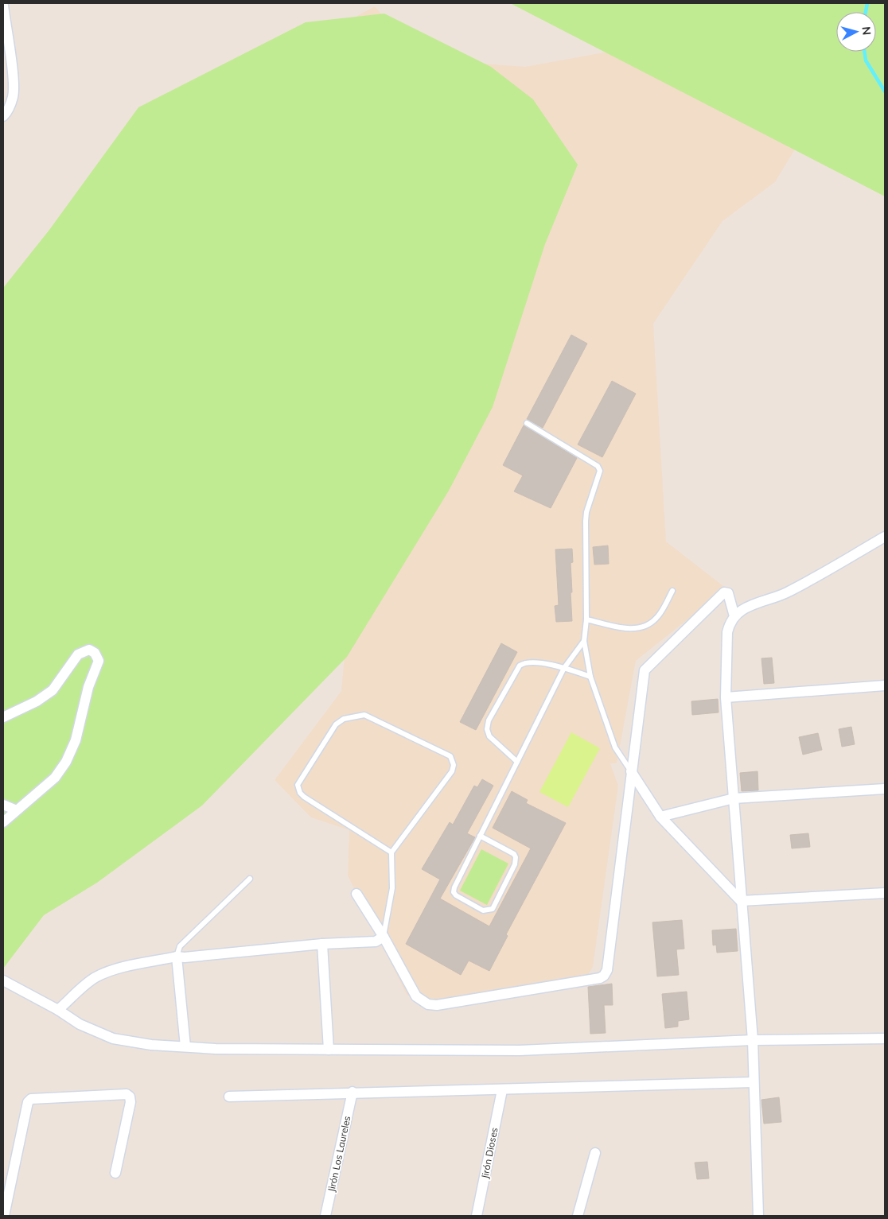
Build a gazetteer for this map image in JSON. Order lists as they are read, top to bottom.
{
  "streets": {
    "street": ["Jirón Dioses", "Jirón Los Laureles"]
  },
  "north": "right"
}
